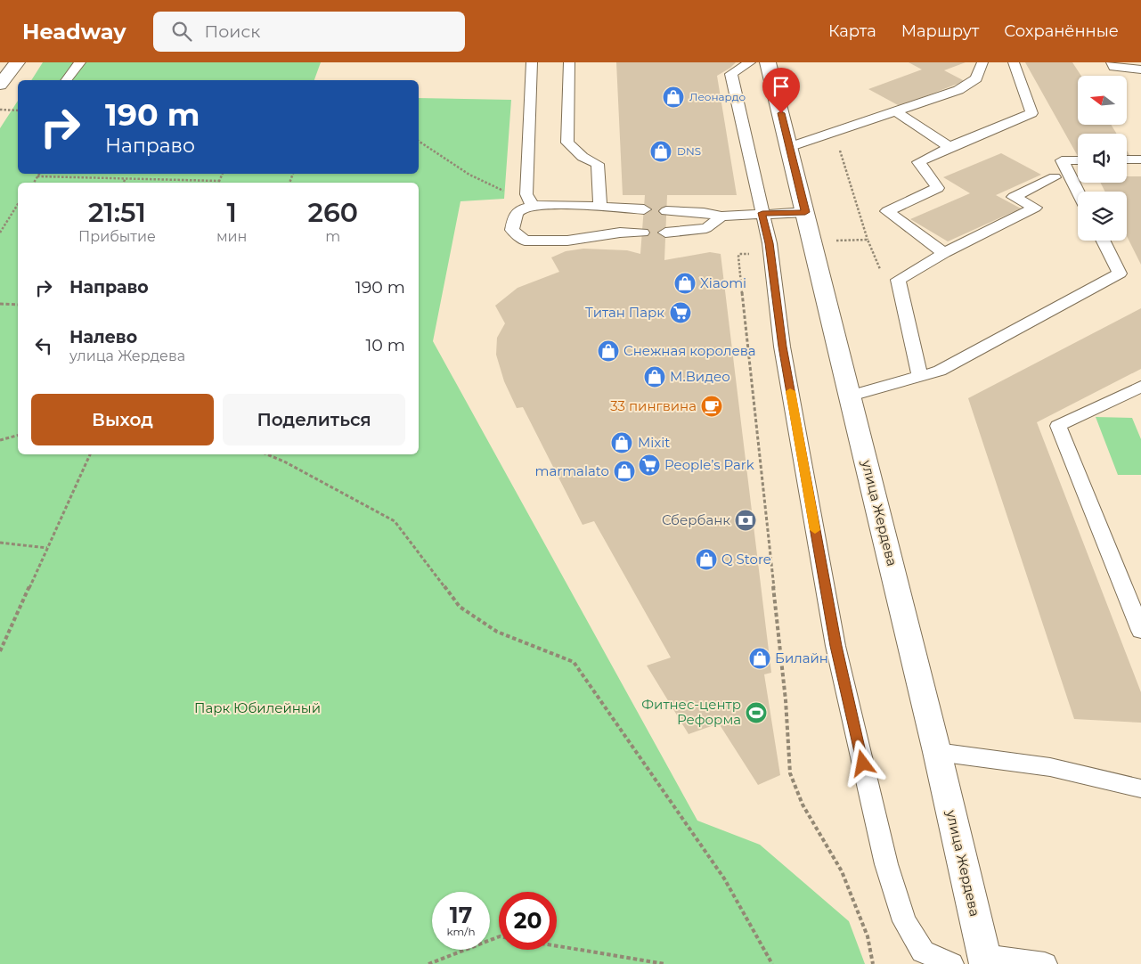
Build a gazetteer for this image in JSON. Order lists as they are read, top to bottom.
{
  "streets": {
    "main road": ["улица Жердева"]
  },
  "parks": ["Парк Юбилейный"],
  "places": {
    "shop": [
      "Леонардо",
      "DNS",
      "Xiaomi",
      "Снежная королева",
      "М.Видео",
      "Mixit",
      "marmalato",
      "Q Store",
      "Билайн"
    ],
    "supermarket": ["Титан Парк", "People’s Park"],
    "cafe": ["33 пингвина"],
    "bank": ["Сбербанк"],
    "sports": ["Фитнес-центр Реформа"]
  },
  "north": "left",
  "page": {
    "header": "Headway",
    "search": "Поиск",
    "nav": ["Карта", "Маршрут", "Сохранённые"],
    "turn": ["190 m", "Направо"],
    "eta": [
      "21:51",
      "Прибытие",
      "1",
      "мин",
      "260",
      "m"
    ],
    "list": [
      {
        "name": "Направо",
        "value": "190 m"
      },
      {
        "name": "Налево",
        "note": "улица Жердева",
        "value": "10 m"
      }
    ],
    "buttons": ["Выход", "Поделиться"],
    "speed": "17 km/h",
    "limit": "20"
  }
}
